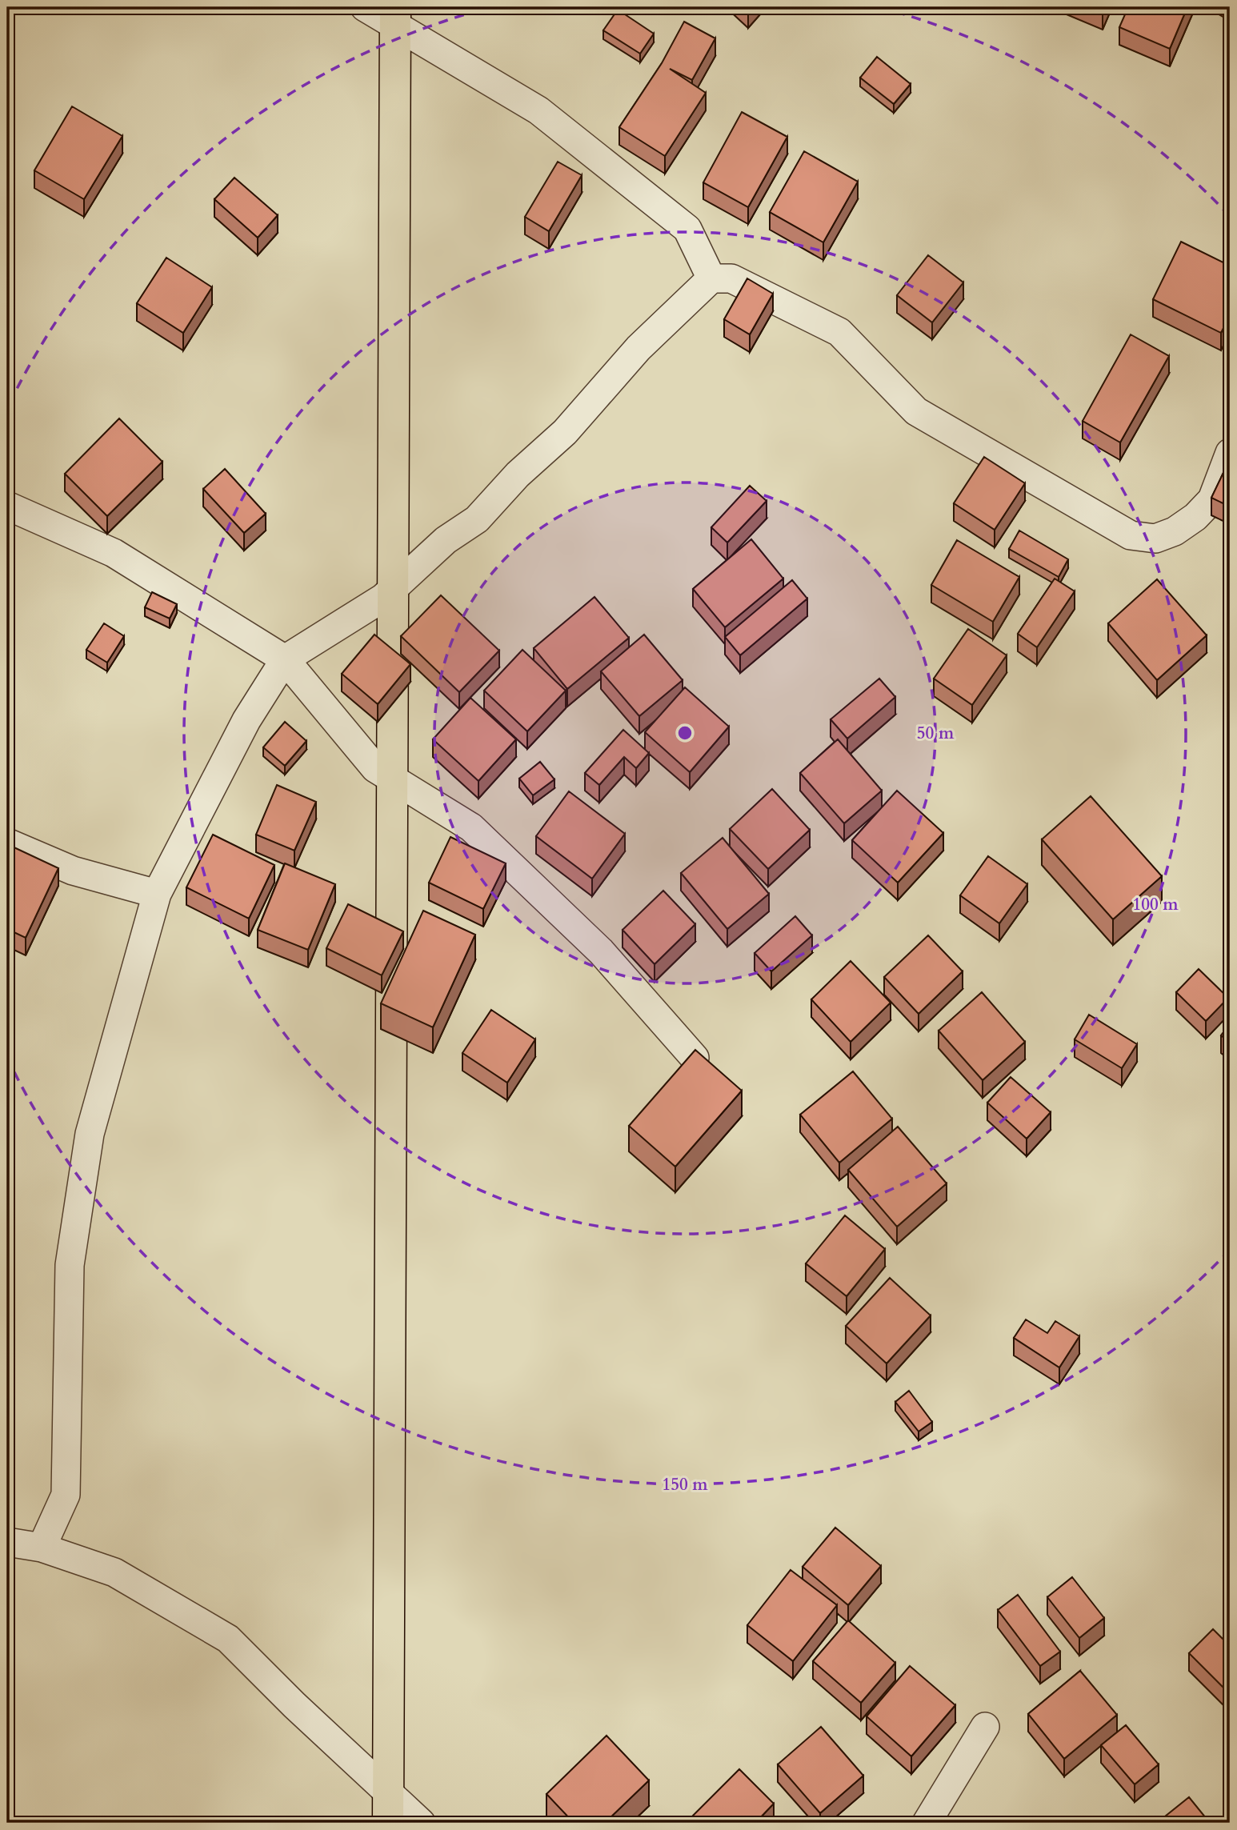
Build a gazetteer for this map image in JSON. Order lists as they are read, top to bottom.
{
  "rings": ["50 m", "100 m", "150 m"]
}
